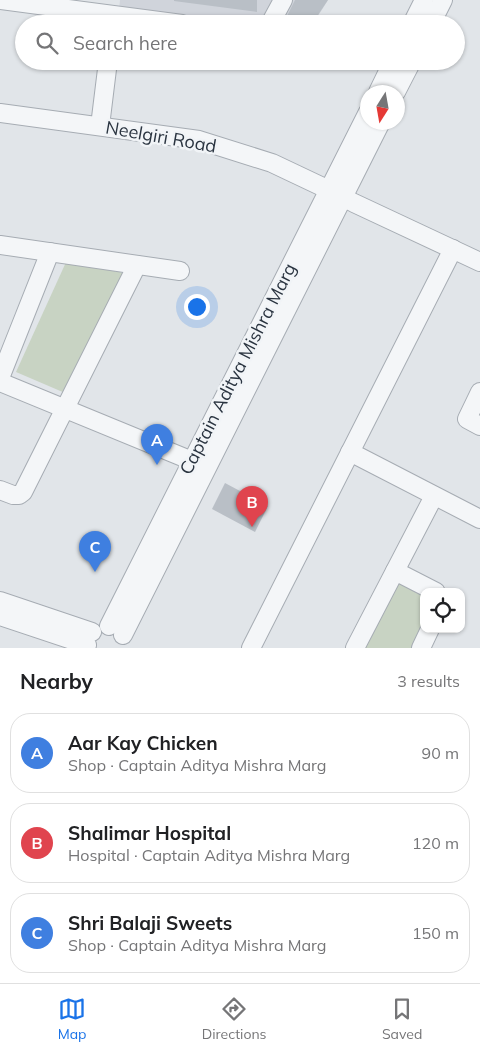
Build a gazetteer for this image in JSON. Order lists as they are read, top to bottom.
{
  "streets": {
    "street": ["Neelgiri Road", "Captain Aditya Mishra Marg"]
  },
  "crossings": [
    ["Neelgiri Road", "Captain Aditya Mishra Marg"]
  ],
  "north": "bottom",
  "page": {
    "search": "Search here",
    "pins": ["A", "B", "C"],
    "heading": ["Nearby", "3 results"],
    "list": [
      {
        "mark": "A",
        "name": "Aar Kay Chicken",
        "note": "Shop · Captain Aditya Mishra Marg",
        "value": "90 m"
      },
      {
        "mark": "B",
        "name": "Shalimar Hospital",
        "note": "Hospital · Captain Aditya Mishra Marg",
        "value": "120 m"
      },
      {
        "mark": "C",
        "name": "Shri Balaji Sweets",
        "note": "Shop · Captain Aditya Mishra Marg",
        "value": "150 m"
      }
    ],
    "nav": ["Map", "Directions", "Saved"]
  }
}
